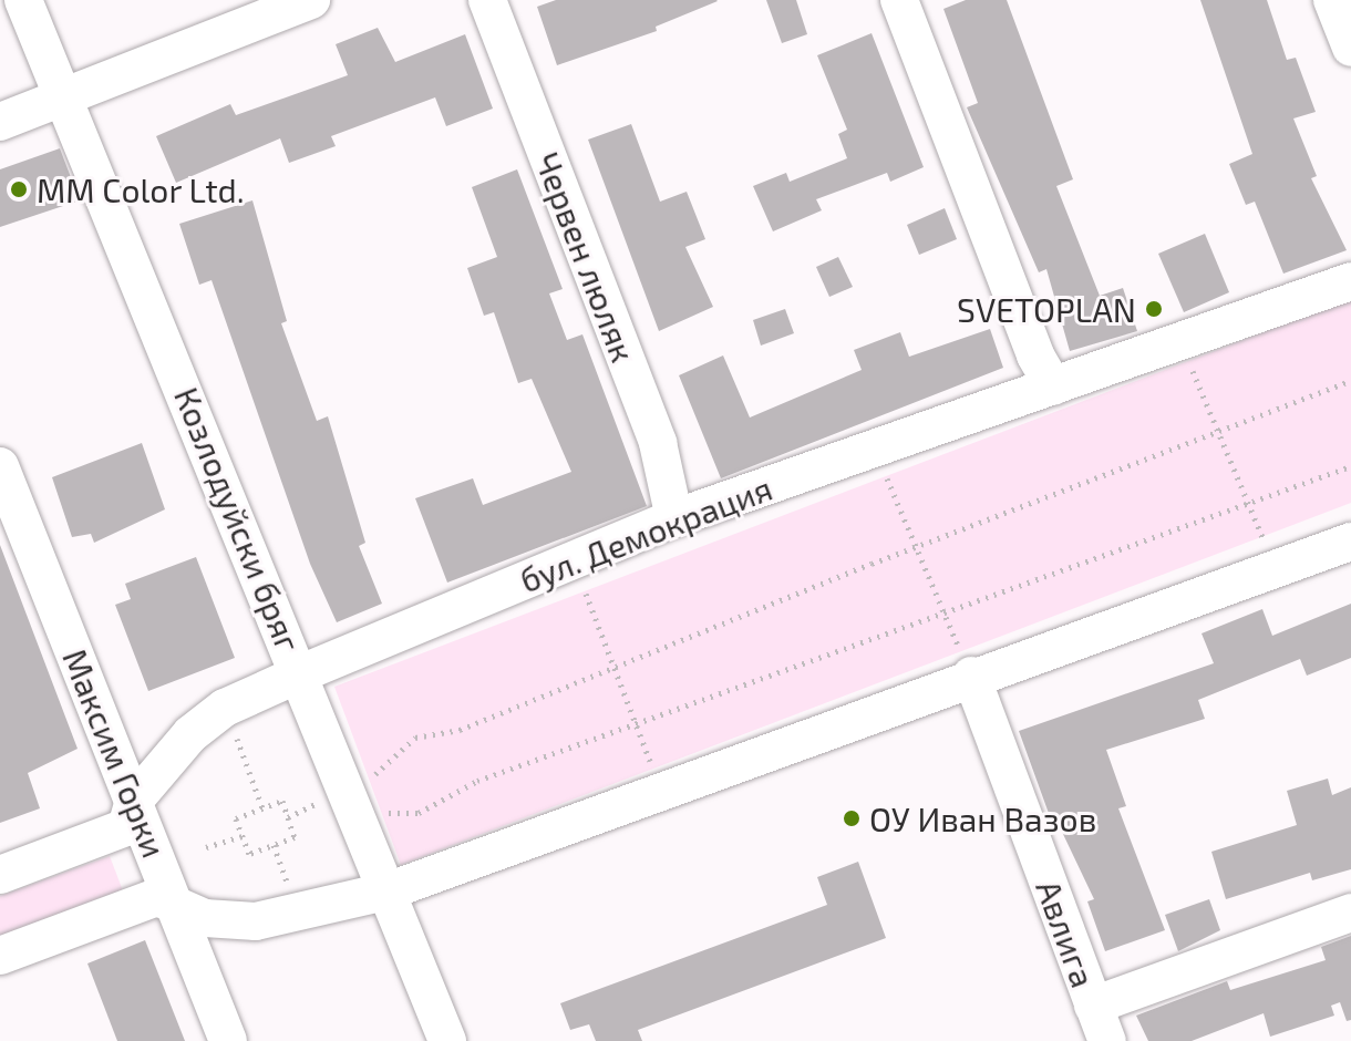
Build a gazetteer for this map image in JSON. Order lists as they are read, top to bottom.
{
  "streets": {
    "street": [
      "Червен люляк",
      "Козлодуйски бряг",
      "бул. Демокрация",
      "Максим Горки",
      "Авлига"
    ]
  },
  "crossings": [
    ["Червен люляк", "бул. Демокрация"],
    ["Козлодуйски бряг", "бул. Демокрация"],
    ["бул. Демокрация", "Максим Горки"]
  ],
  "places": ["MM Color Ltd.", "SVETOPLAN", "ОУ Иван Вазов"]
}
